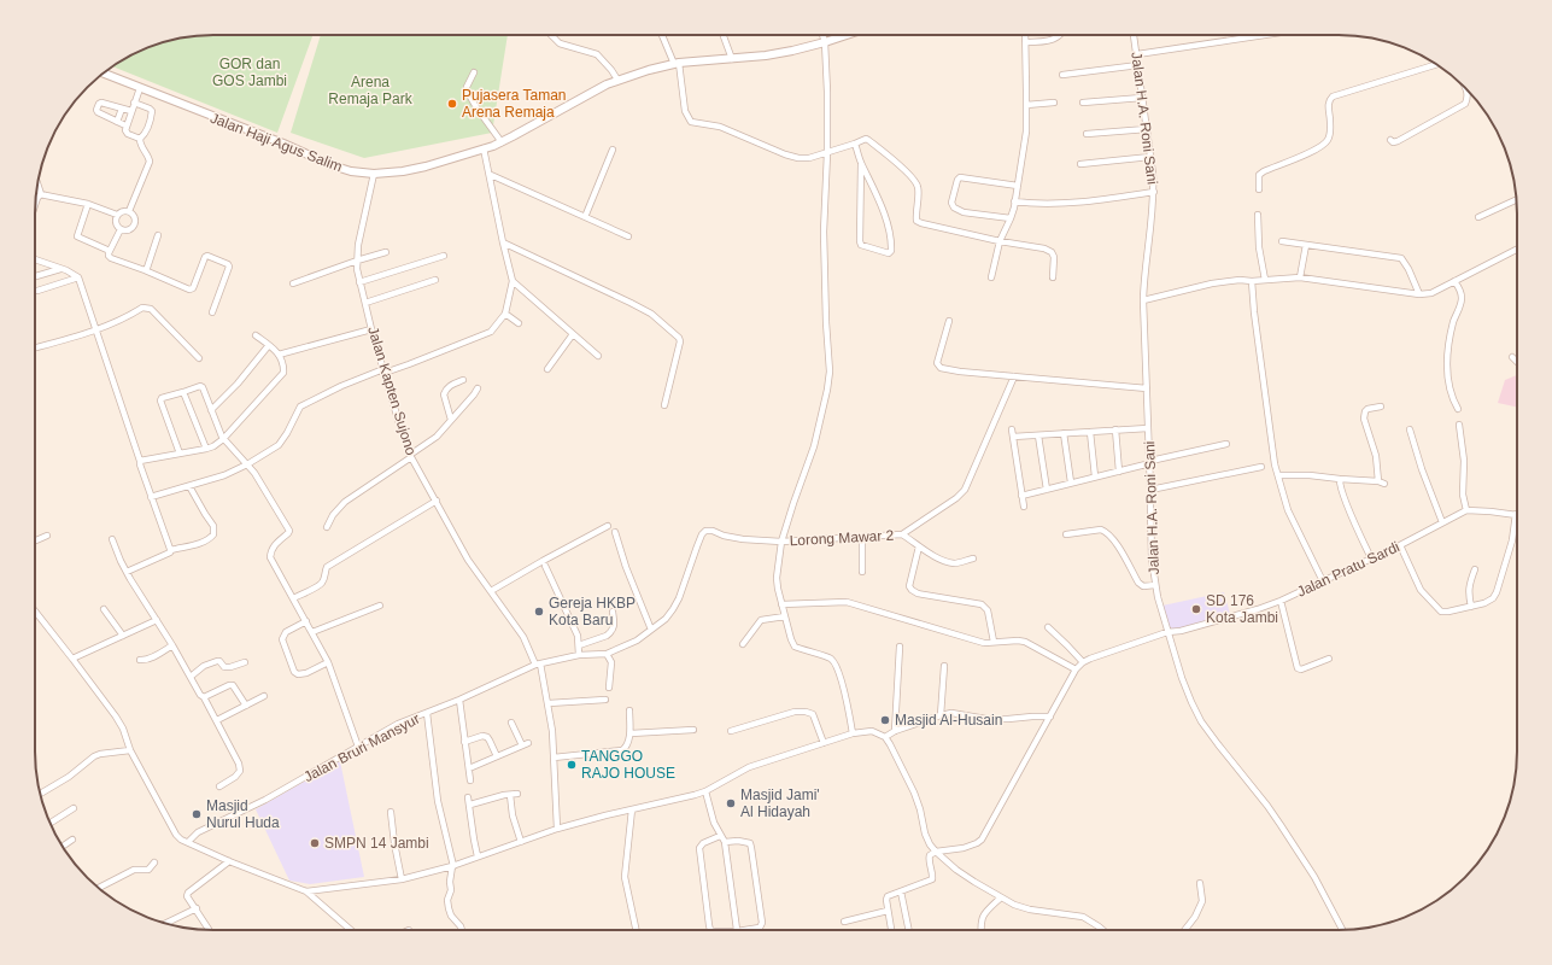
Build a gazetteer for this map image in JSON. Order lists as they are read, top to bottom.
{
  "streets": {
    "main road": ["Jalan Haji Agus Salim"],
    "street": [
      "Jalan H.A. Roni Sani",
      "Jalan Kapten Sujono",
      "Lorong Mawar 2",
      "Jalan Pratu Sardi",
      "Jalan Bruri Mansyur"
    ]
  },
  "crossings": [
    ["Jalan H.A. Roni Sani", "Jalan Pratu Sardi"],
    ["Jalan Haji Agus Salim", "Jalan Kapten Sujono"],
    ["Jalan Kapten Sujono", "Jalan Bruri Mansyur"]
  ],
  "parks": ["GOR dan GOS Jambi", "Arena Remaja Park"],
  "places": [
    "Pujasera Taman Arena Remaja",
    "SD 176 Kota Jambi",
    "Gereja HKBP Kota Baru",
    "Masjid Al-Husain",
    "TANGGO RAJO HOUSE",
    "Masjid Jami' Al Hidayah",
    "Masjid Nurul Huda",
    "SMPN 14 Jambi"
  ]
}
